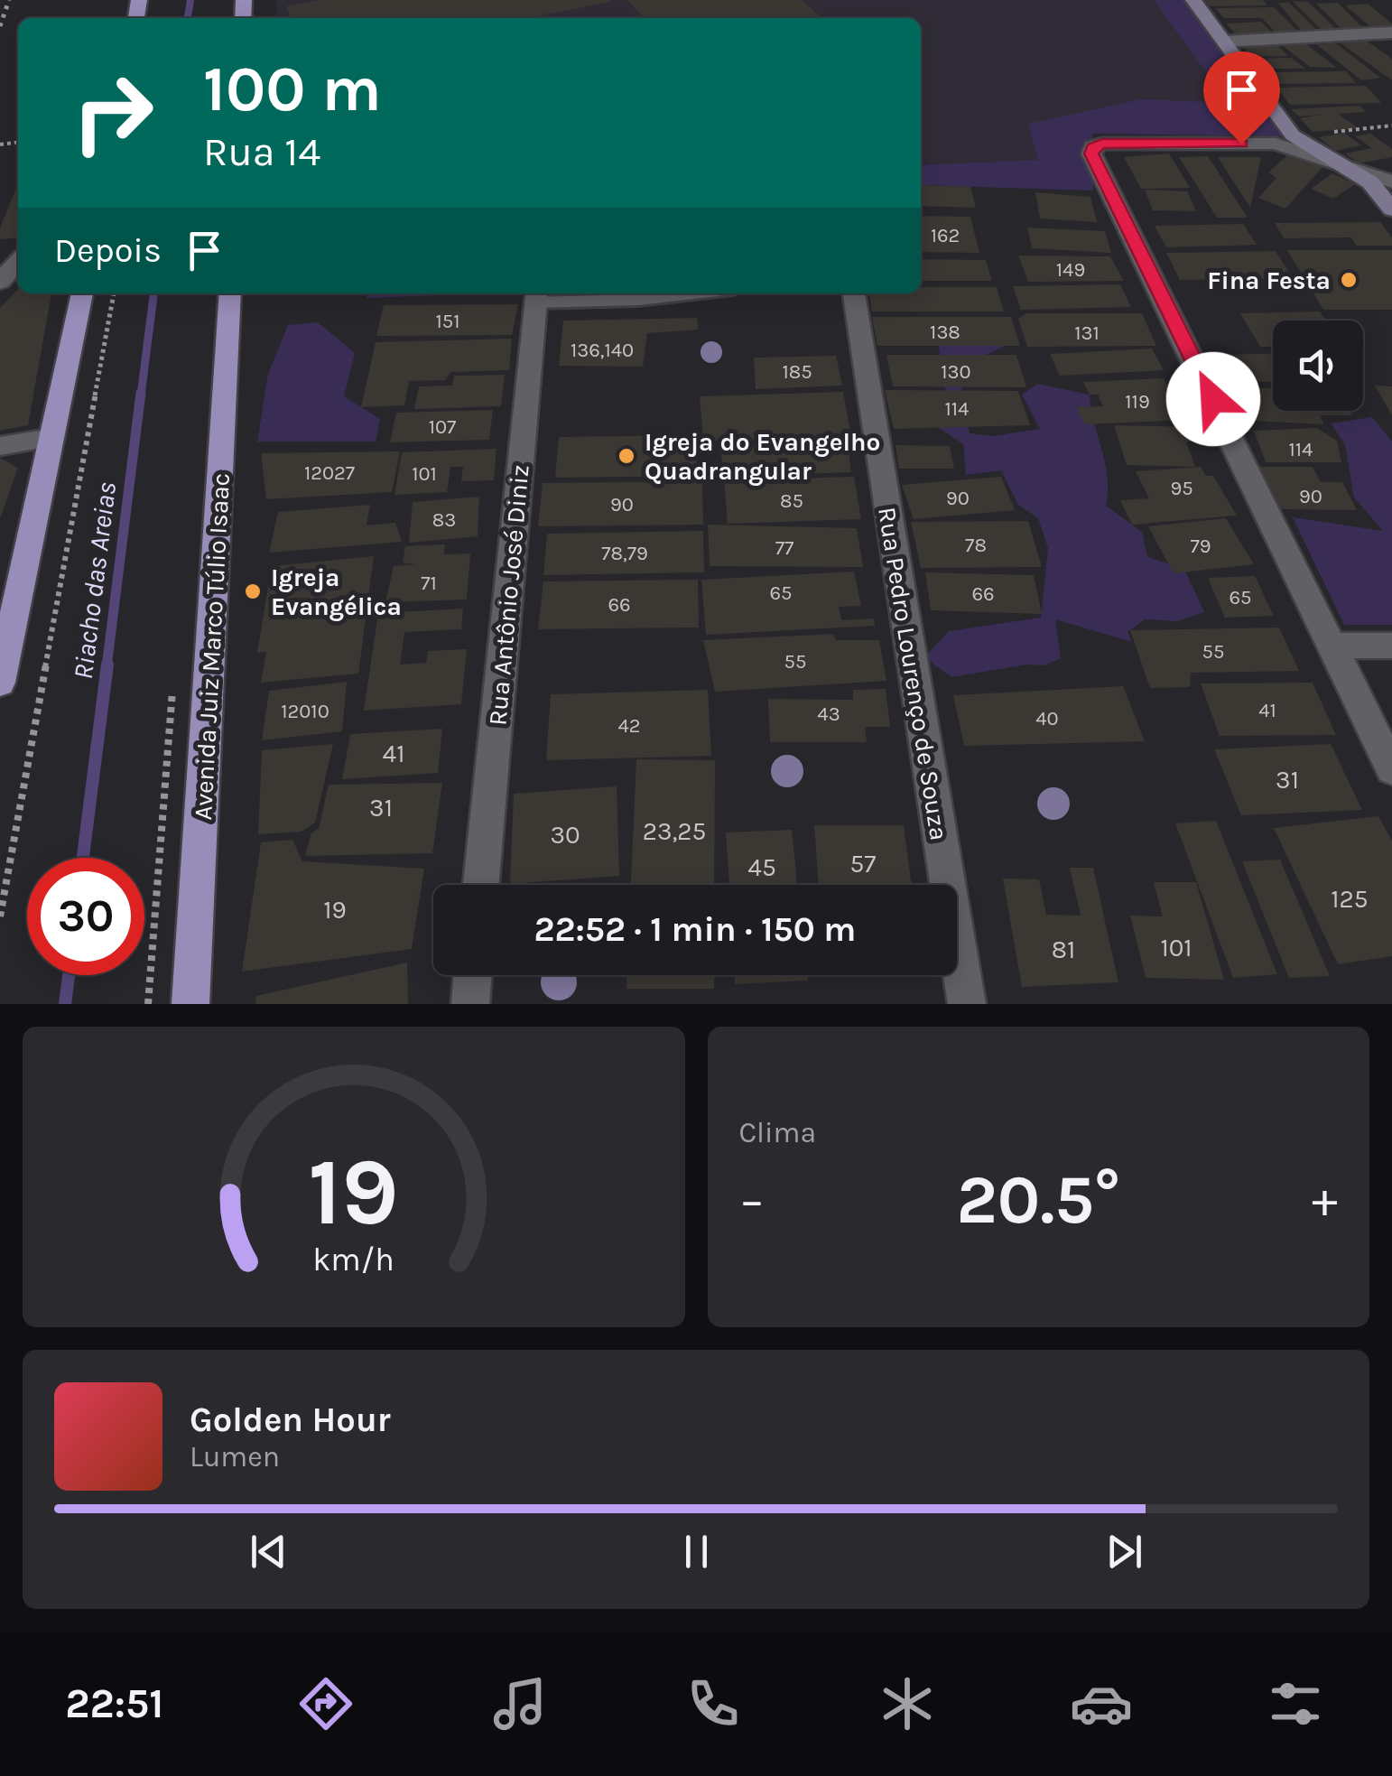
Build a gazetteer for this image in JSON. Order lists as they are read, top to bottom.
{
  "streets": {
    "main road": ["Avenida Juiz Marco Túlio Isaac"],
    "street": ["Rua Antônio José Diniz", "Rua Pedro Lourenço de Souza"]
  },
  "water": ["Riacho das Areias"],
  "places": ["Fina Festa", "Igreja do Evangelho Quadrangular", "Igreja Evangélica"],
  "house_numbers": [
    "162",
    "149",
    "151",
    "138",
    "131",
    "136,140",
    "185",
    "130",
    "119",
    "114",
    "107",
    "114",
    "12027",
    "101",
    "95",
    "90",
    "90",
    "85",
    "90",
    "83",
    "78",
    "79",
    "77",
    "78,79",
    "71",
    "65",
    "66",
    "65",
    "66",
    "55",
    "55",
    "41",
    "12010",
    "43",
    "40",
    "42",
    "41",
    "31",
    "31",
    "23,25",
    "30",
    "57",
    "45",
    "125",
    "19",
    "101",
    "81"
  ],
  "page": {
    "turn": ["100 m", "Rua 14"],
    "then": "Depois",
    "limit": "30",
    "trip": "22:52 · 1 min · 150 m",
    "tile": "Clima",
    "heat": ["−", "20.5°", "+"],
    "song": ["Golden Hour", "Lumen"],
    "tabs": "22:51",
    "gauge": ["19", "km/h"]
  }
}
